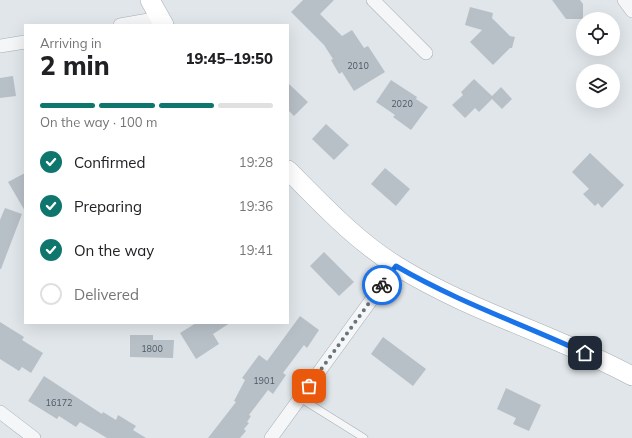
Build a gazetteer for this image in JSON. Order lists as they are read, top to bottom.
{
  "house_numbers": [
    "2010",
    "2020",
    "1800",
    "1901",
    "16172"
  ],
  "page": {
    "heading": ["2 min", "Arriving in", "19:45–19:50"],
    "bar": "On the way · 100 m",
    "list": [
      ["Confirmed", "19:28"],
      ["Preparing", "19:36"],
      ["On the way", "19:41"],
      "Delivered"
    ]
  }
}
